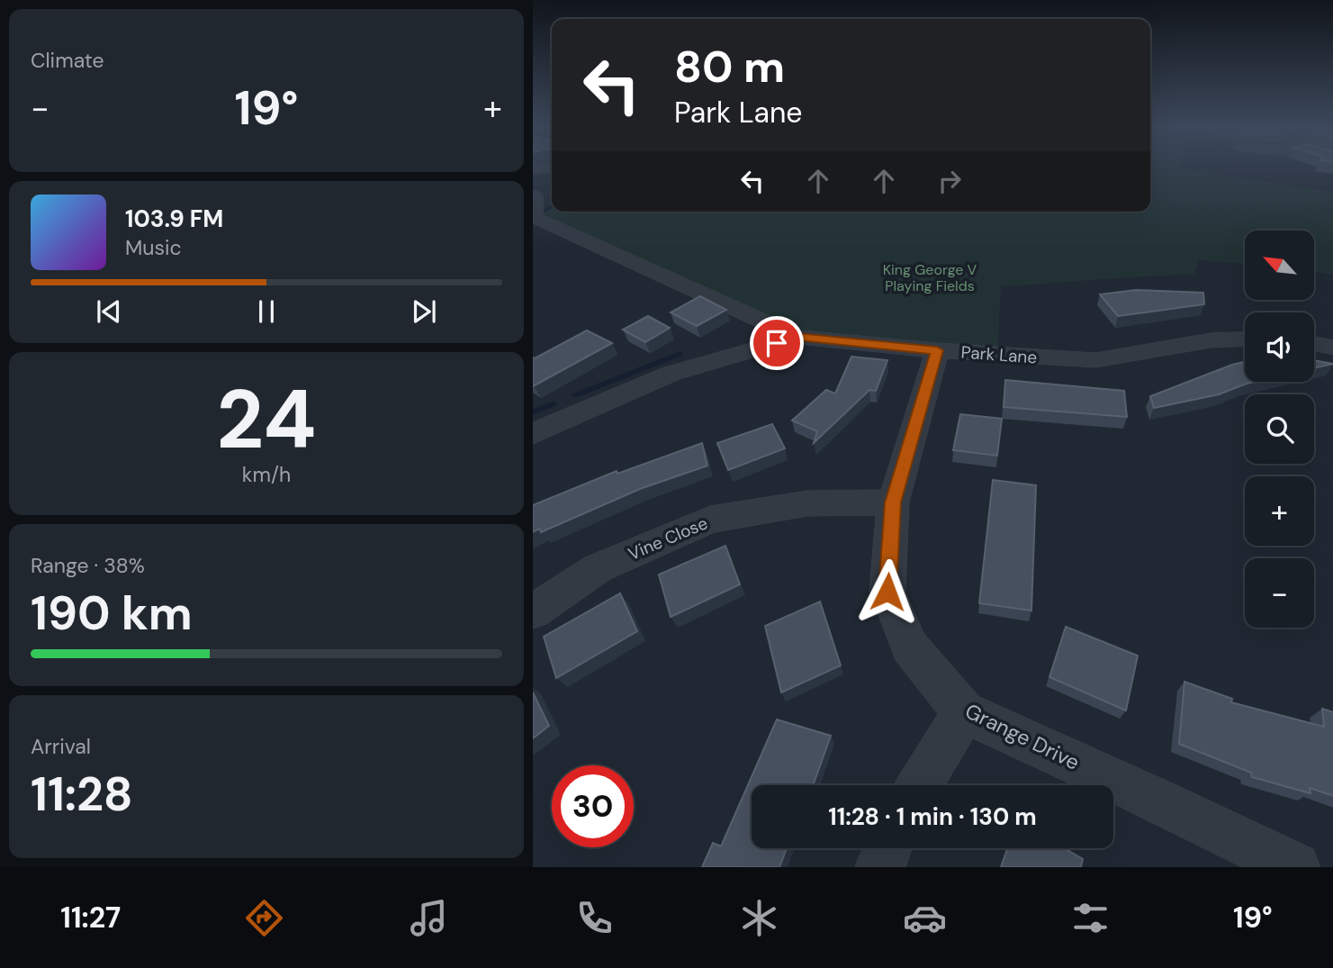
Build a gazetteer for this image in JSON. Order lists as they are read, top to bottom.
{
  "streets": {
    "street": ["Park Lane", "Vine Close", "Grange Drive"]
  },
  "crossings": [
    ["Park Lane", "Grange Drive"],
    ["Vine Close", "Grange Drive"]
  ],
  "parks": ["King George V Playing Fields"],
  "north": "top left",
  "page": {
    "tile": [
      "Climate",
      ["24", "km/h"],
      ["Range · 38%", "190 km"],
      ["Arrival", "11:28"]
    ],
    "turn": ["80 m", "Park Lane"],
    "heat": ["−", "19°", "+"],
    "song": ["103.9 FM", "Music"],
    "map_buttons": ["+", "−"],
    "limit": "30",
    "trip": "11:28 · 1 min · 130 m",
    "tabs": ["11:27", "19°"]
  }
}
